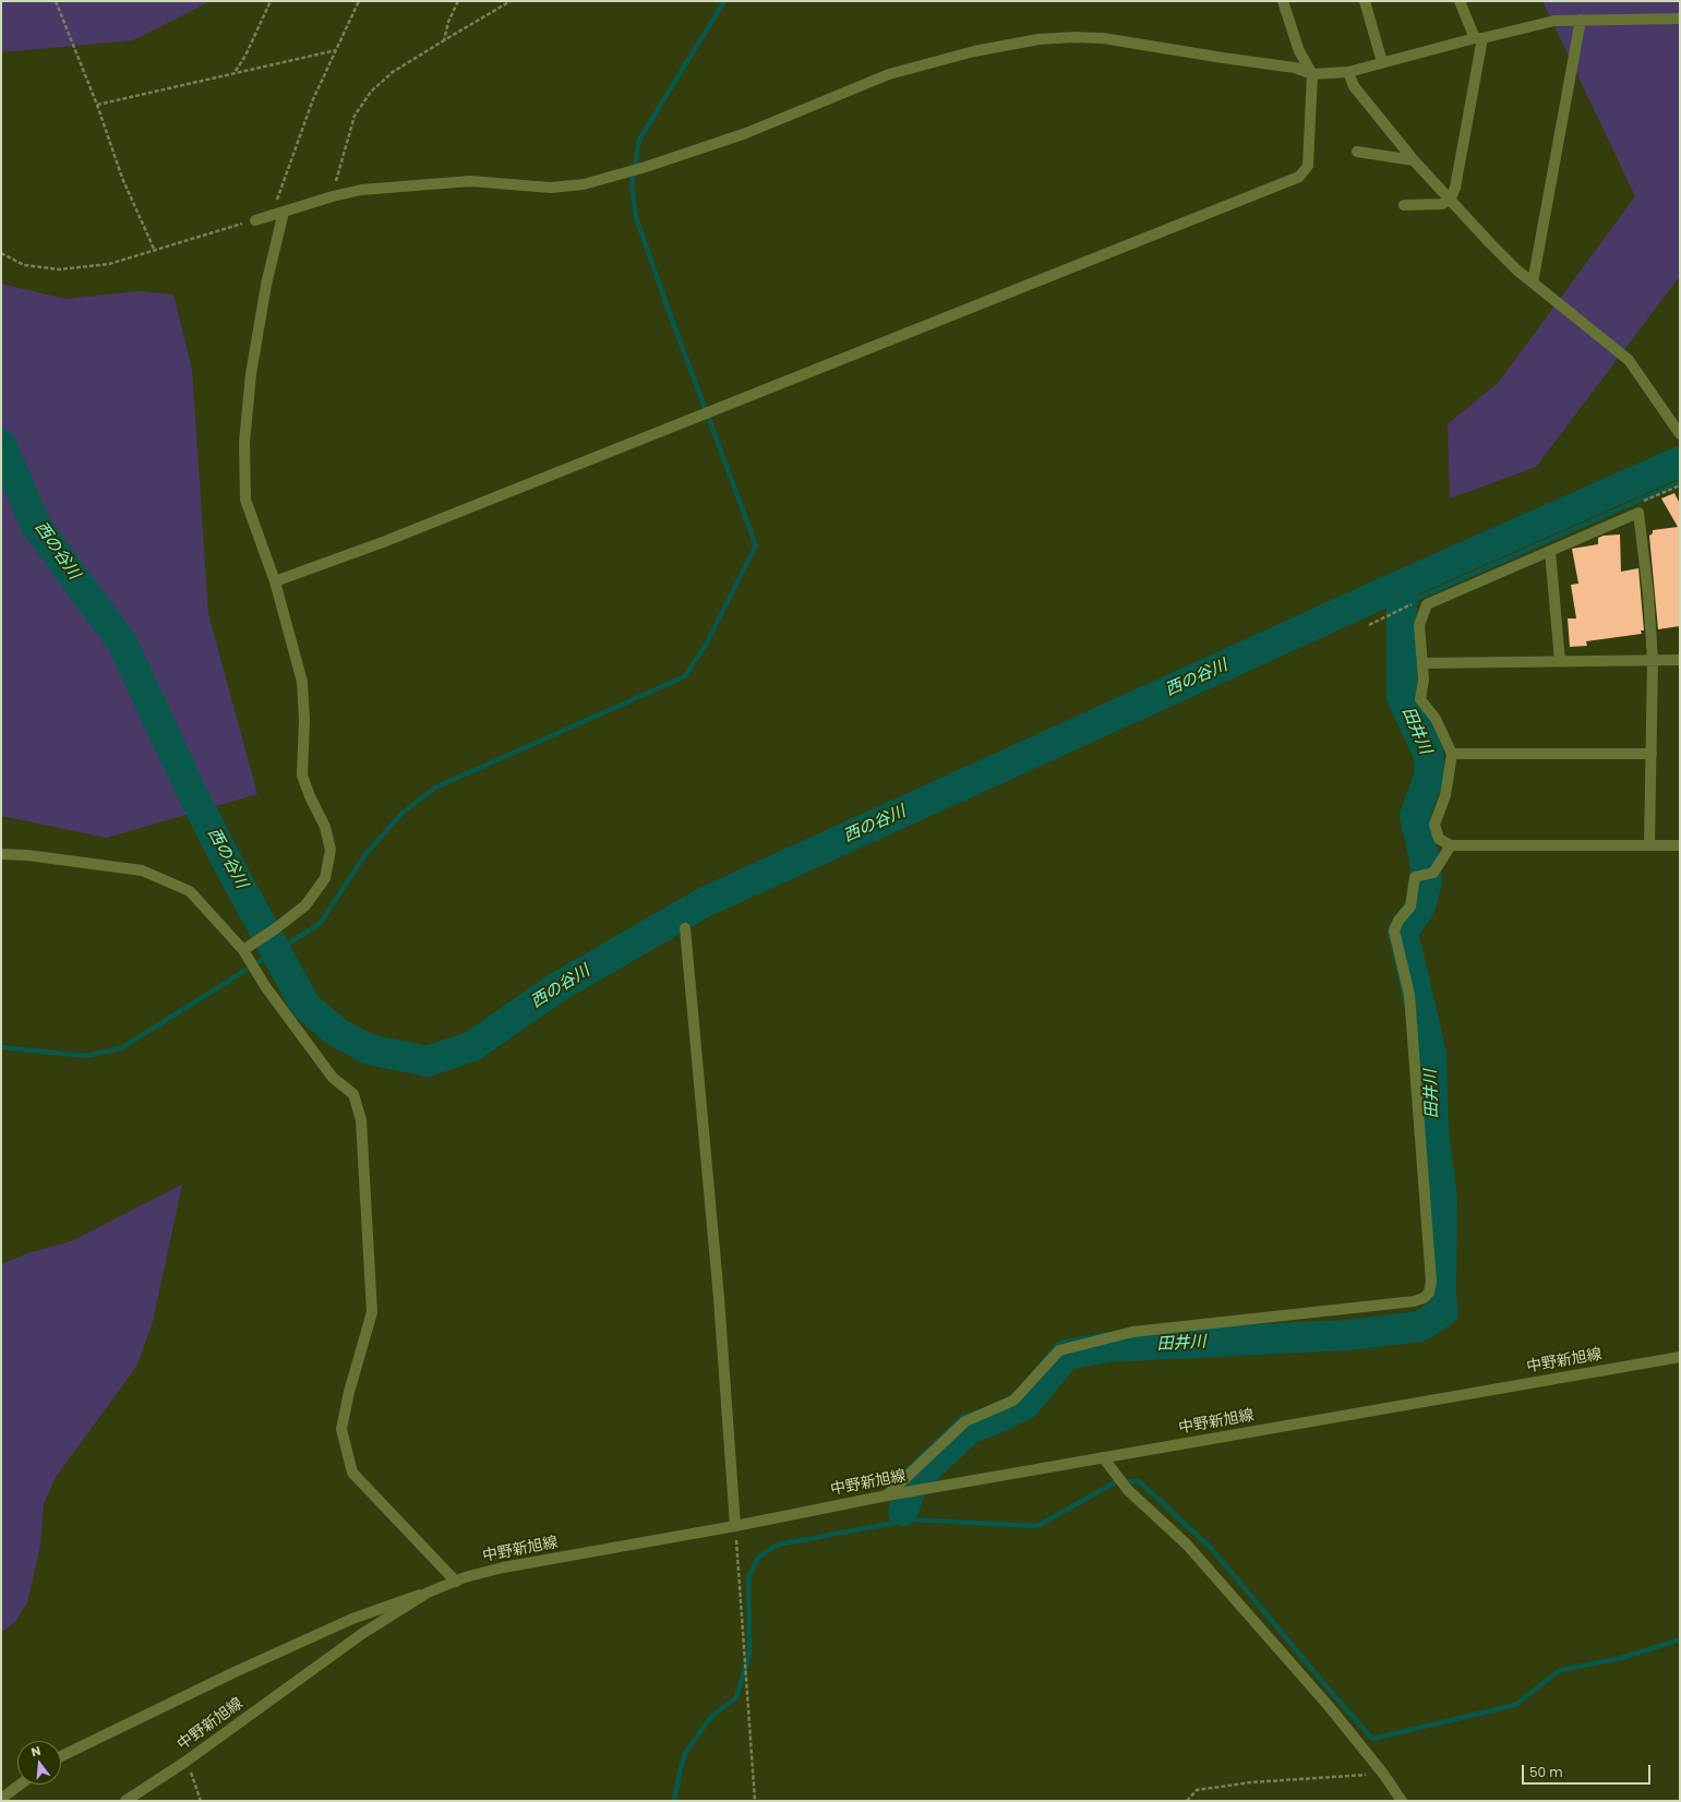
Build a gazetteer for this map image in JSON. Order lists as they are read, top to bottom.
{
  "streets": {
    "street": ["中野新旭線"]
  },
  "water": ["西の谷川", "田井川"],
  "scale_bar": "50 m",
  "north": "top"
}
